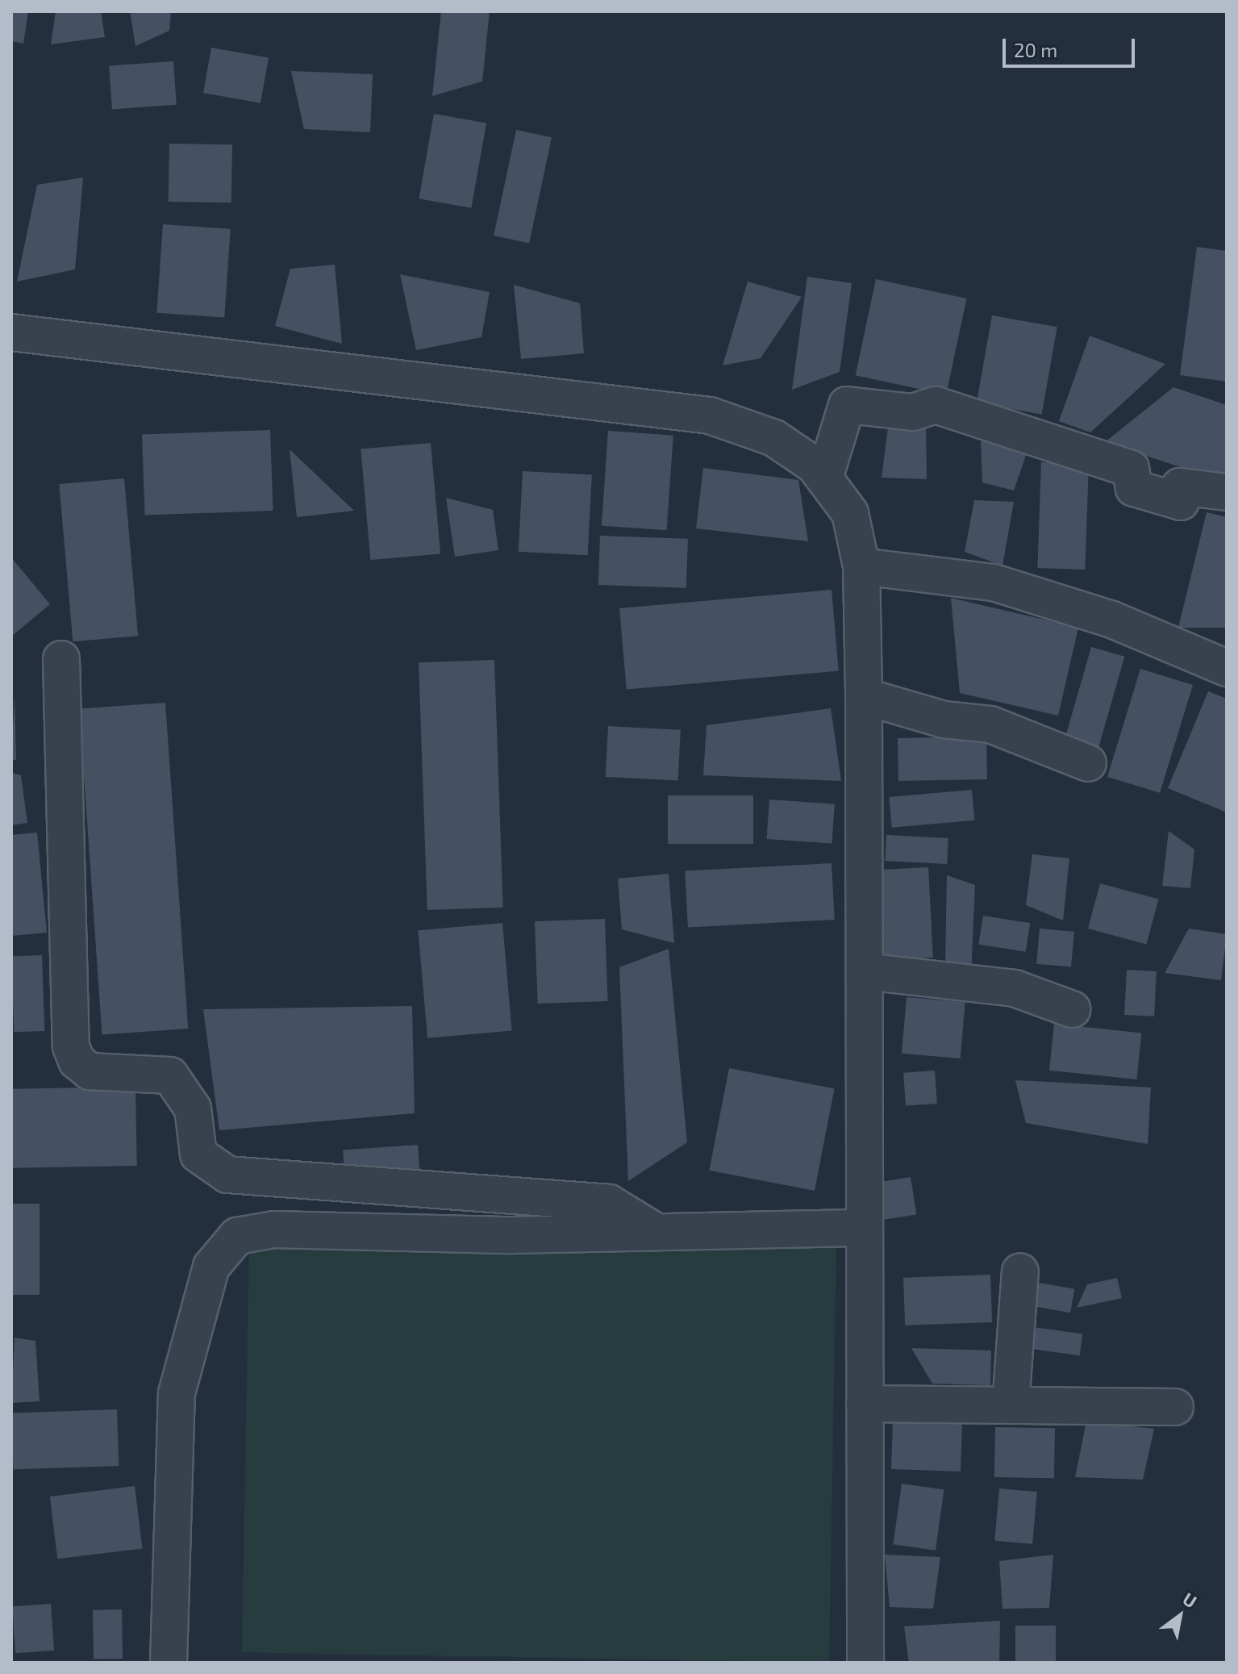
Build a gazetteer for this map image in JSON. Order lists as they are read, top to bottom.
{
  "scale_bar": "20 m",
  "north": "top right"
}
